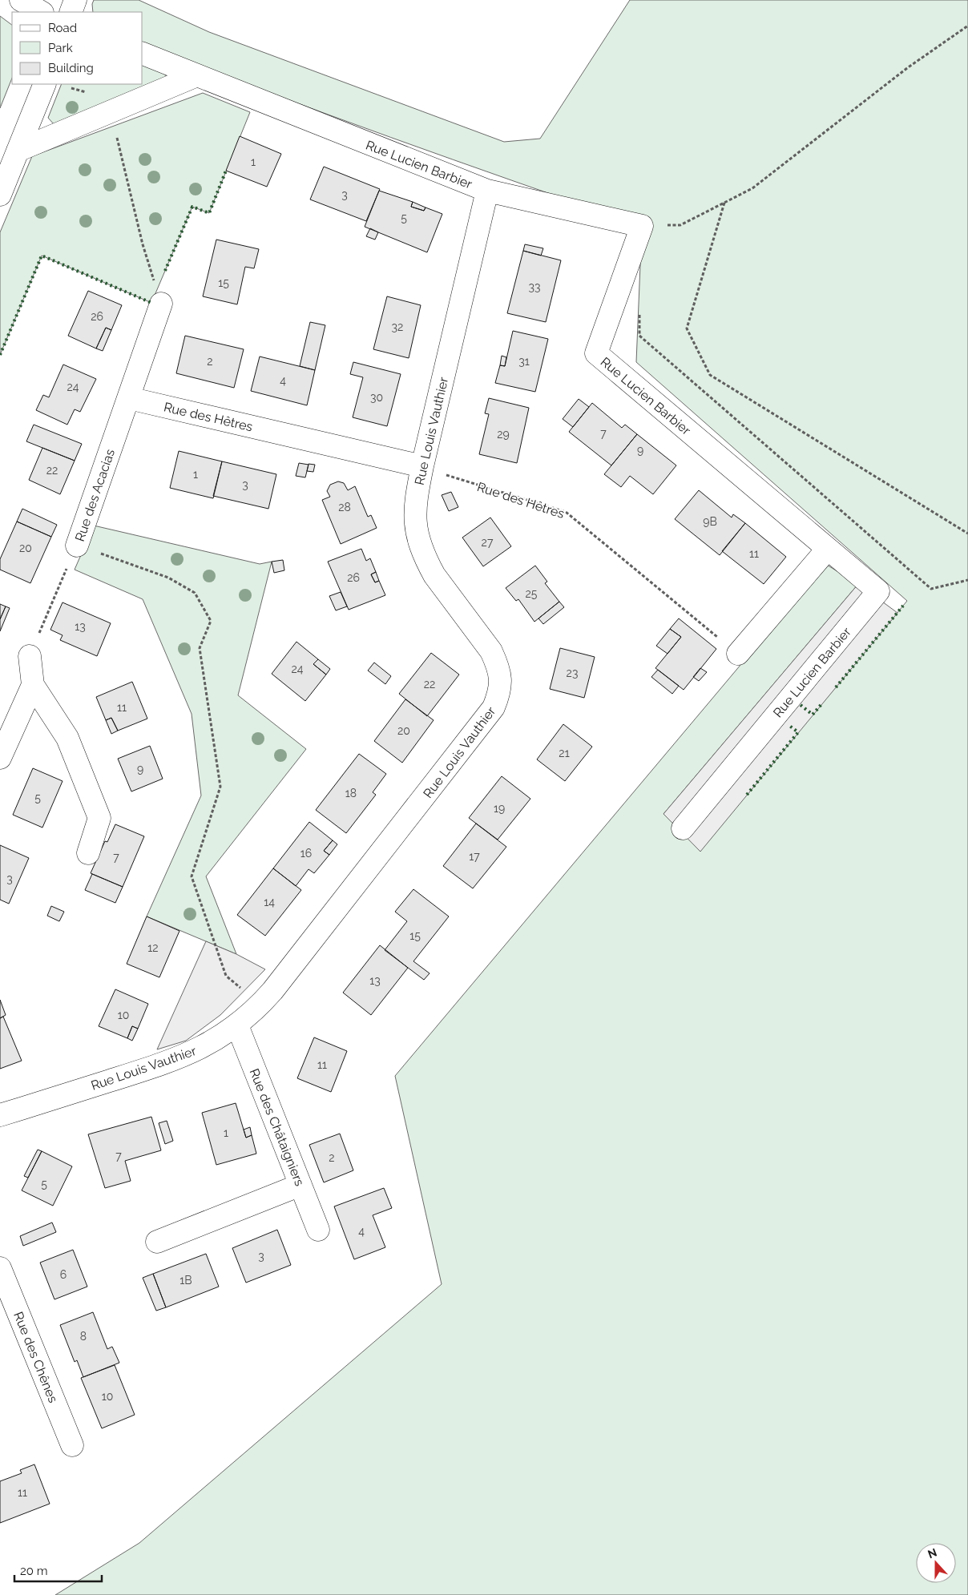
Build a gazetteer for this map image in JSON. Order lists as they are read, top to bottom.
{
  "streets": {
    "street": [
      "Rue Lucien Barbier",
      "Rue des Hêtres",
      "Rue Louis Vauthier",
      "Rue des Acacias",
      "Rue des Châtaigniers",
      "Rue des Chênes"
    ]
  },
  "crossings": [
    ["Rue Lucien Barbier", "Rue Louis Vauthier"],
    ["Rue des Hêtres", "Rue Louis Vauthier"],
    ["Rue des Hêtres", "Rue des Acacias"],
    ["Rue Louis Vauthier", "Rue des Châtaigniers"]
  ],
  "house_numbers": [
    "1",
    "3",
    "5",
    "15",
    "33",
    "26",
    "32",
    "2",
    "31",
    "4",
    "24",
    "30",
    "7",
    "29",
    "9",
    "22",
    "1",
    "3",
    "28",
    "9B",
    "27",
    "20",
    "11",
    "26",
    "25",
    "13",
    "24",
    "23",
    "22",
    "11",
    "20",
    "21",
    "9",
    "18",
    "5",
    "19",
    "16",
    "17",
    "7",
    "3",
    "14",
    "15",
    "12",
    "13",
    "10",
    "11",
    "1",
    "7",
    "2",
    "5",
    "4",
    "3",
    "6",
    "1B",
    "8",
    "10",
    "11"
  ],
  "legend": ["Road", "Park", "Building"],
  "scale_bar": "20 m",
  "north": "top"
}
